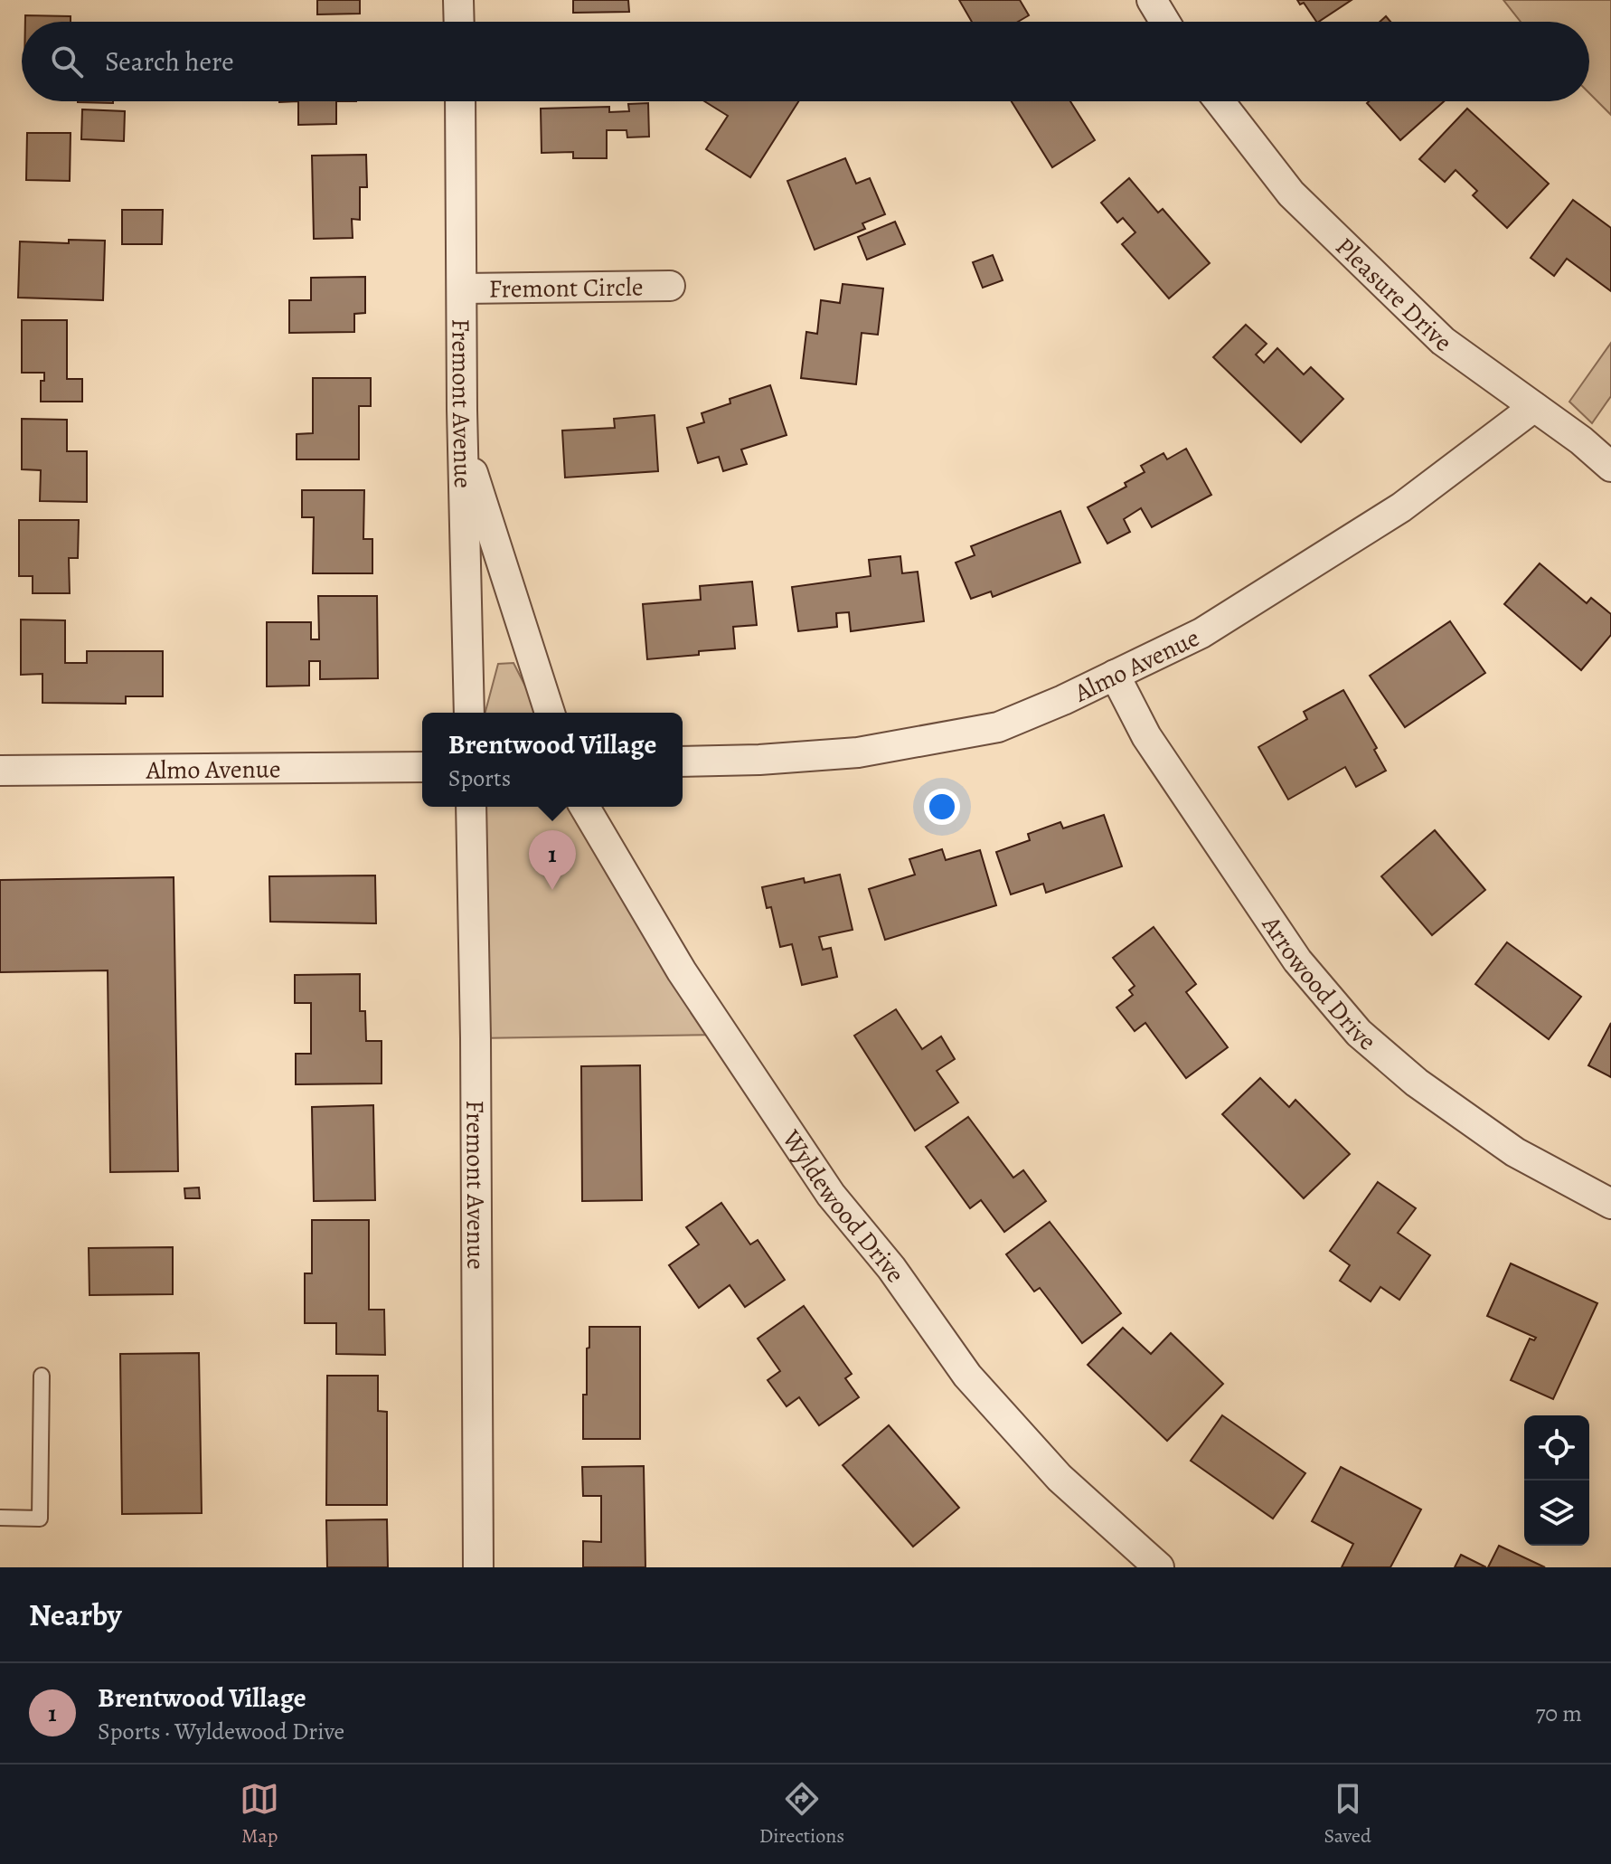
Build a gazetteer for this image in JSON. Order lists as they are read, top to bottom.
{
  "streets": {
    "street": [
      "Fremont Circle",
      "Pleasure Drive",
      "Fremont Avenue",
      "Almo Avenue",
      "Arrowood Drive",
      "Wyldewood Drive"
    ]
  },
  "crossings": [
    ["Fremont Circle", "Fremont Avenue"],
    ["Pleasure Drive", "Almo Avenue"],
    ["Almo Avenue", "Arrowood Drive"]
  ],
  "page": {
    "search": "Search here",
    "popup": ["Brentwood Village", "Sports"],
    "pins": "1",
    "heading": "Nearby",
    "list": [
      {
        "mark": "1",
        "name": "Brentwood Village",
        "note": "Sports · Wyldewood Drive",
        "value": "70 m"
      }
    ],
    "nav": ["Map", "Directions", "Saved"]
  }
}
